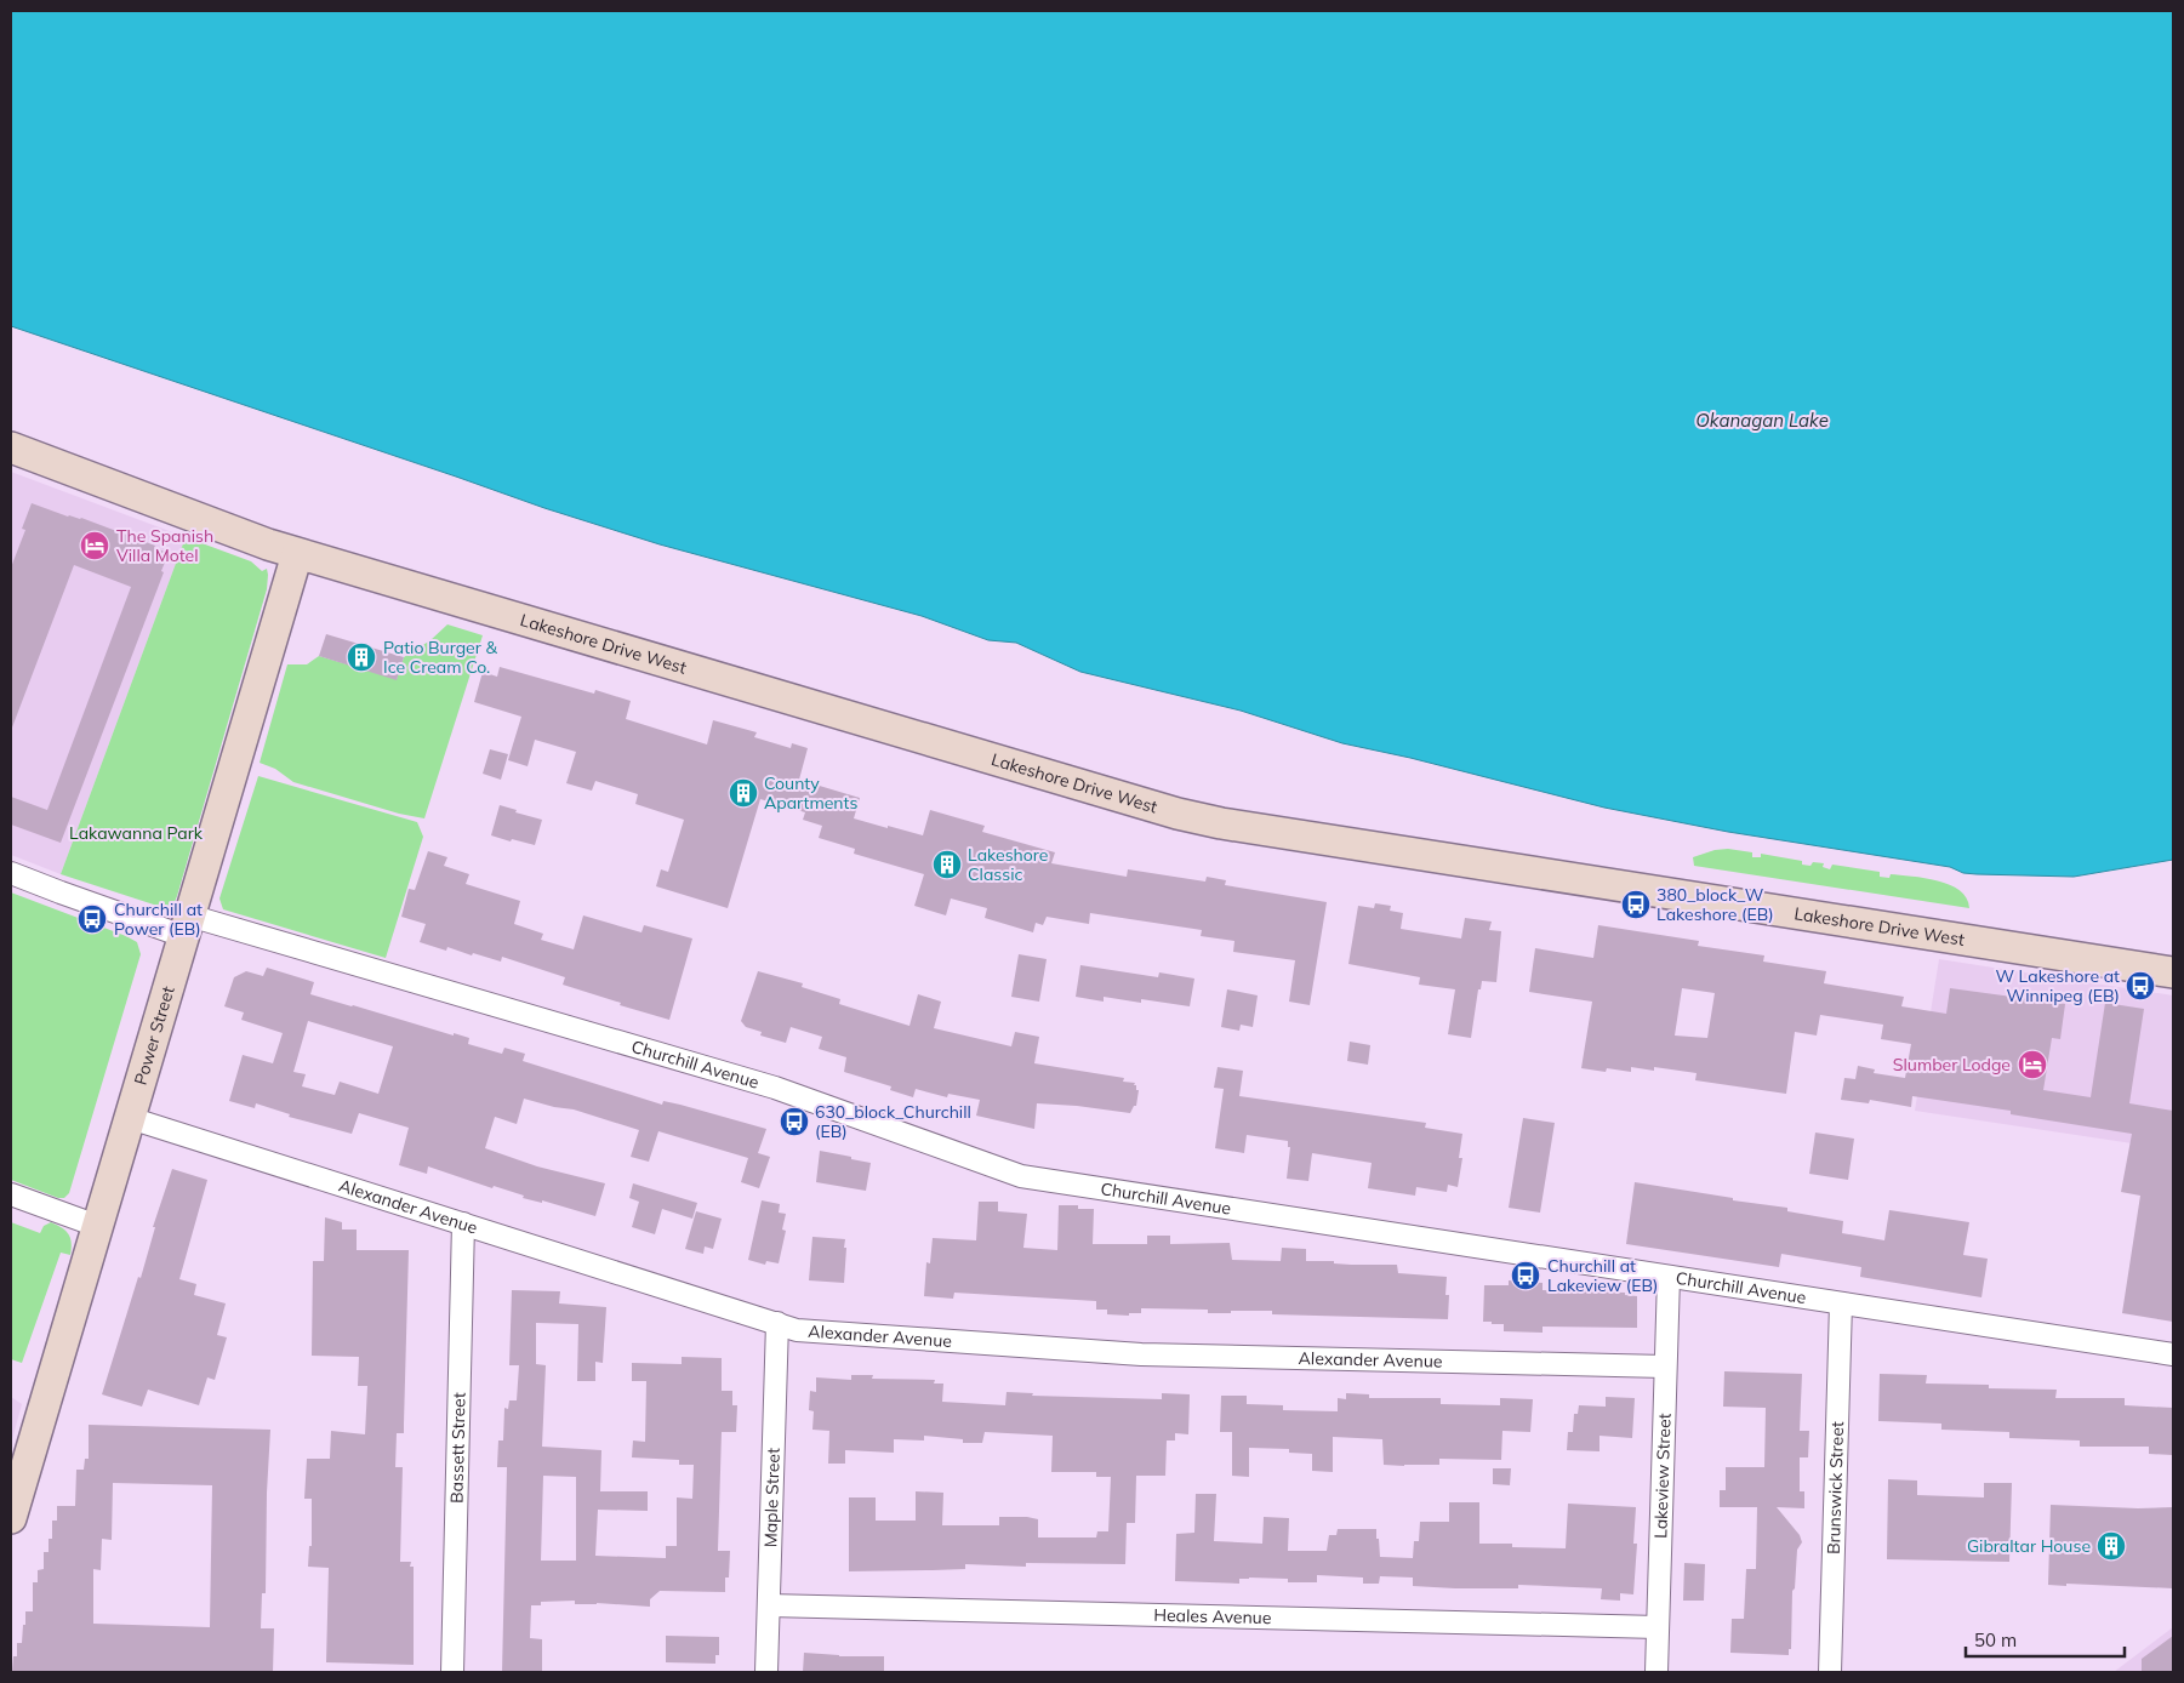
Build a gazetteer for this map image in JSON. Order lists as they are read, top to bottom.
{
  "streets": {
    "street": [
      "Lakeshore Drive West",
      "Power Street",
      "Churchill Avenue",
      "Alexander Avenue",
      "Bassett Street",
      "Lakeview Street",
      "Brunswick Street",
      "Maple Street",
      "Heales Avenue"
    ]
  },
  "crossings": [
    ["Lakeshore Drive West", "Power Street"],
    ["Power Street", "Churchill Avenue"],
    ["Power Street", "Alexander Avenue"],
    ["Churchill Avenue", "Lakeview Street"],
    ["Churchill Avenue", "Brunswick Street"],
    ["Alexander Avenue", "Bassett Street"],
    ["Alexander Avenue", "Lakeview Street"],
    ["Alexander Avenue", "Maple Street"],
    ["Lakeview Street", "Heales Avenue"],
    ["Maple Street", "Heales Avenue"]
  ],
  "water": ["Okanagan Lake"],
  "parks": ["Lakawanna Park"],
  "places": {
    "hotel": ["The Spanish Villa Motel", "Slumber Lodge"],
    "building": [
      "Patio Burger & Ice Cream Co.",
      "County Apartments",
      "Lakeshore Classic",
      "Gibraltar House"
    ],
    "bus stop": [
      "380_block_W Lakeshore (EB)",
      "Churchill at Power (EB)",
      "W Lakeshore at Winnipeg (EB)",
      "630_block_Churchill (EB)",
      "Churchill at Lakeview (EB)"
    ]
  },
  "scale_bar": "50 m"
}
